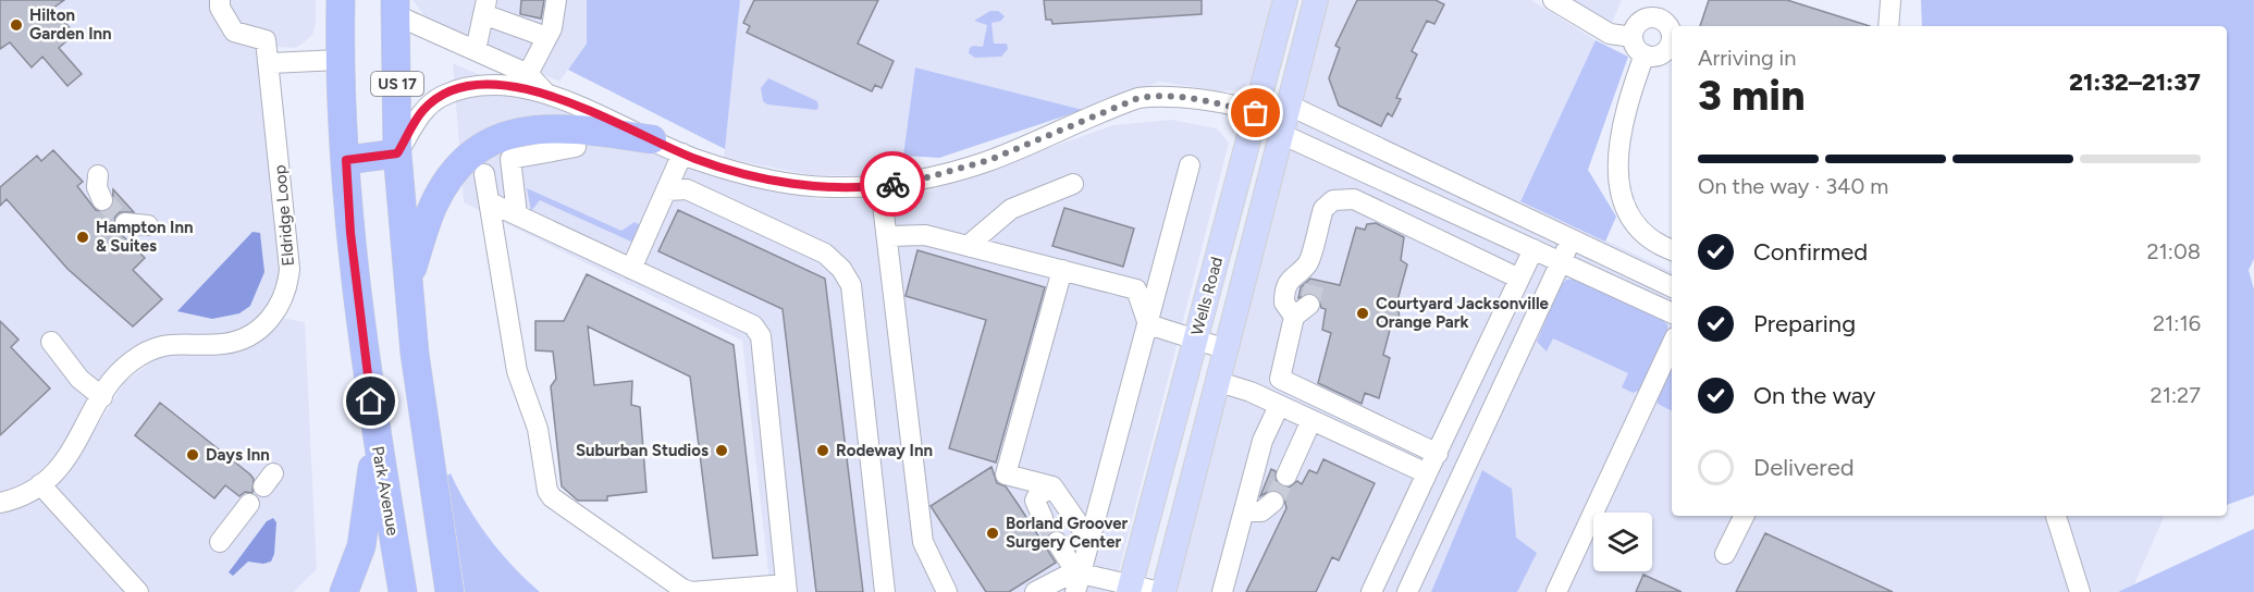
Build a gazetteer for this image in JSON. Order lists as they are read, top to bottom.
{
  "streets": {
    "highway": ["US 17", "Park Avenue"],
    "main road": ["Wells Road"],
    "street": ["Eldridge Loop"]
  },
  "places": [
    "Hilton Garden Inn",
    "Hampton Inn & Suites",
    "Courtyard Jacksonville Orange Park",
    "Suburban Studios",
    "Rodeway Inn",
    "Days Inn",
    "Borland Groover Surgery Center"
  ],
  "page": {
    "heading": ["3 min", "Arriving in", "21:32–21:37"],
    "bar": "On the way · 340 m",
    "list": [
      ["Confirmed", "21:08"],
      ["Preparing", "21:16"],
      ["On the way", "21:27"],
      "Delivered"
    ]
  }
}
